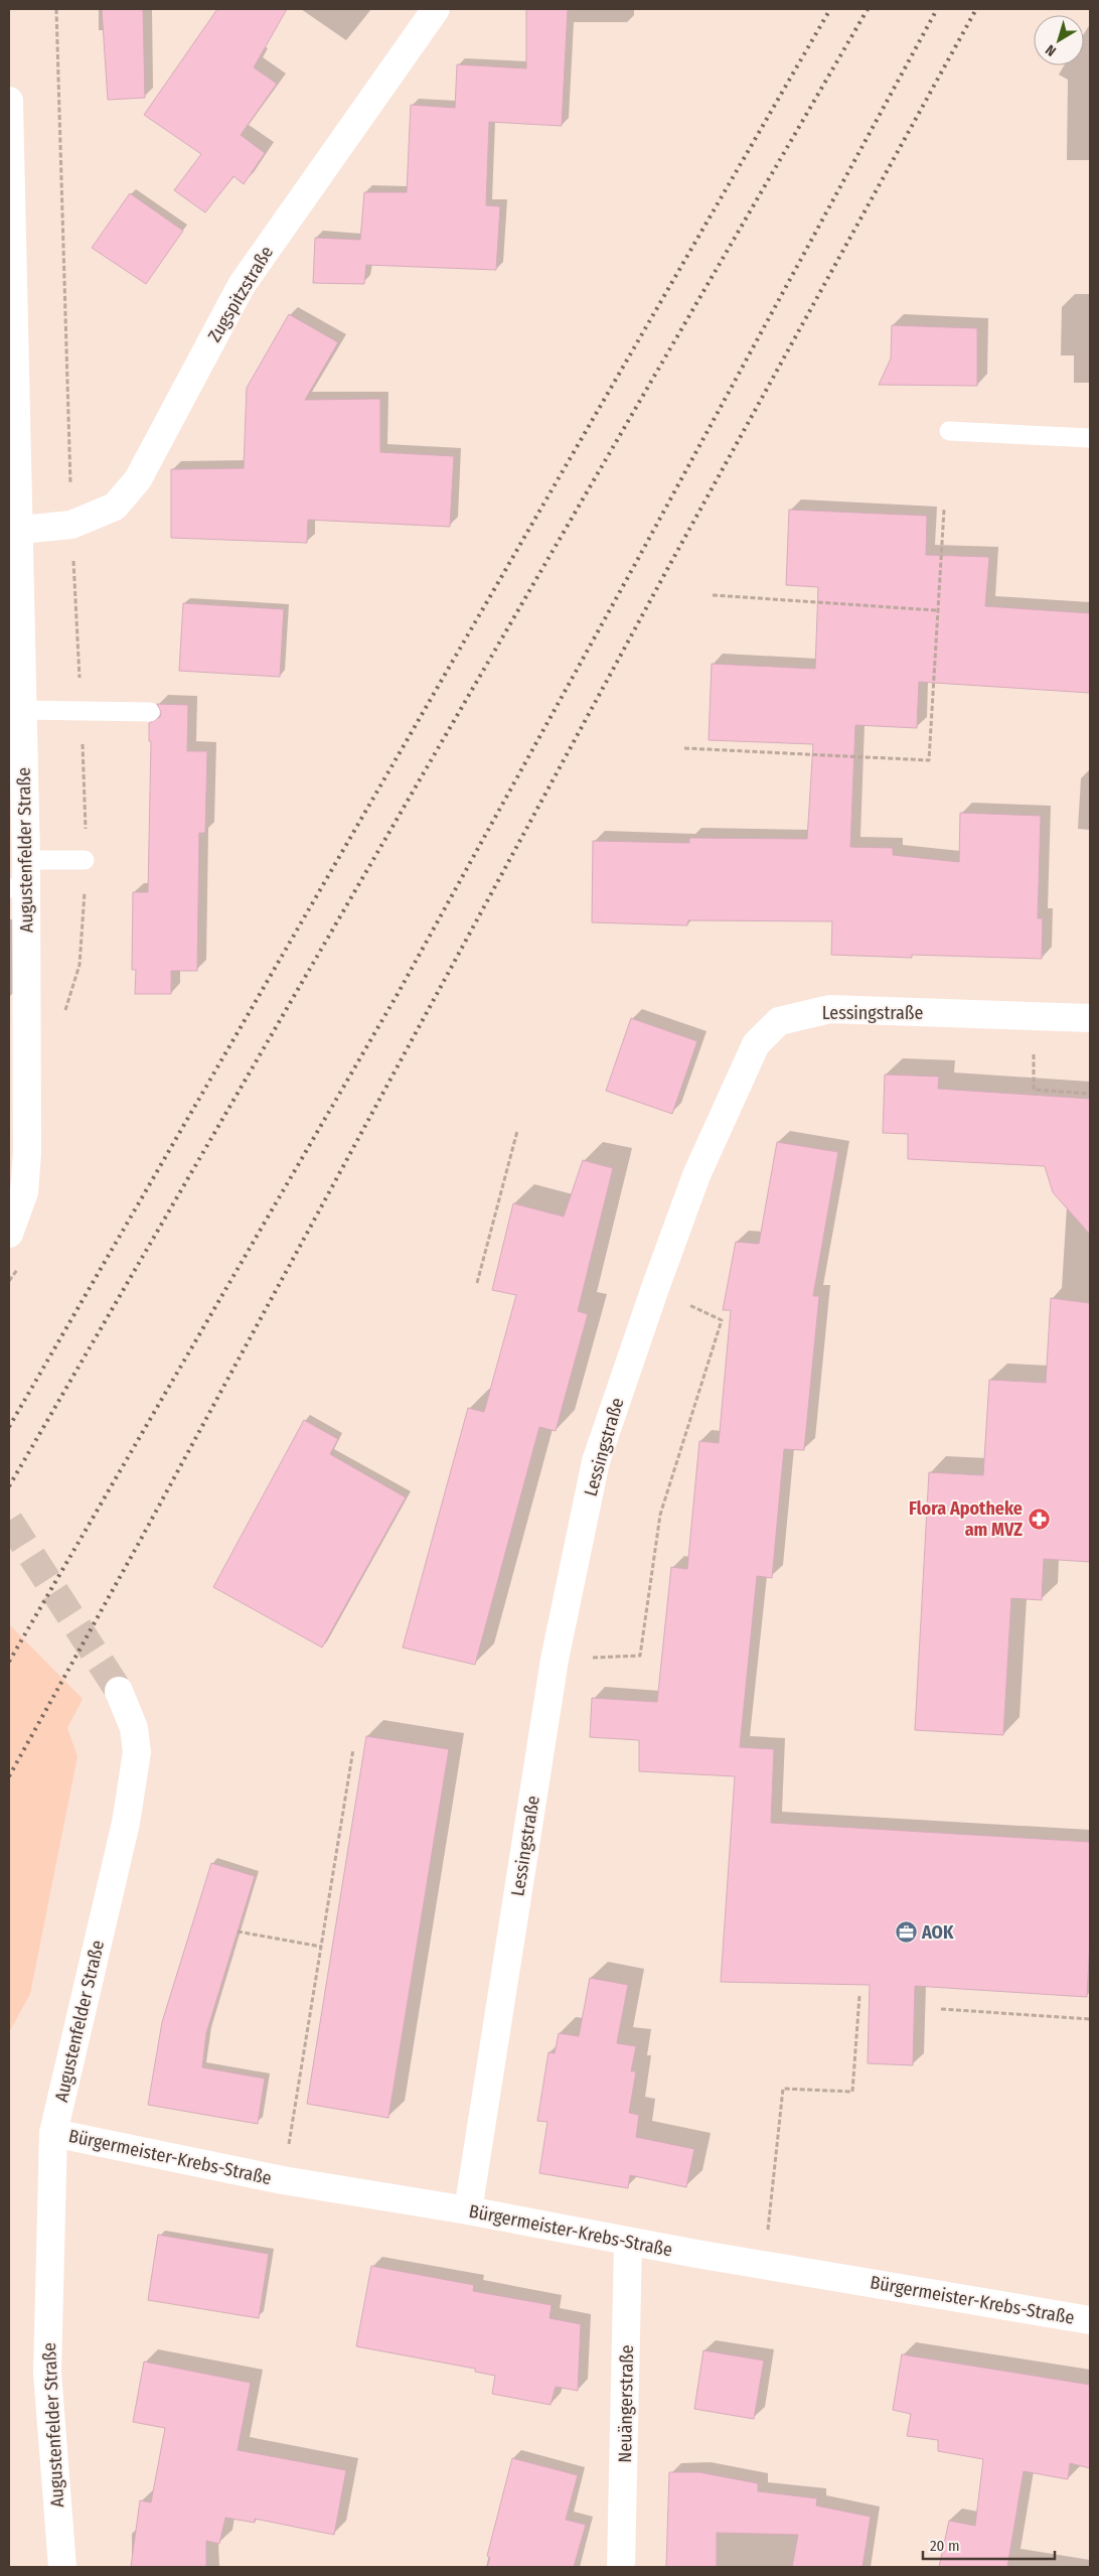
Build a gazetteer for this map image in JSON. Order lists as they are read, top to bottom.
{
  "streets": {
    "street": [
      "Zugspitzstraße",
      "Augustenfelder Straße",
      "Lessingstraße",
      "Bürgermeister-Krebs-Straße",
      "Neuängerstraße"
    ]
  },
  "crossings": [
    ["Zugspitzstraße", "Augustenfelder Straße"],
    ["Augustenfelder Straße", "Bürgermeister-Krebs-Straße"],
    ["Lessingstraße", "Bürgermeister-Krebs-Straße"],
    ["Bürgermeister-Krebs-Straße", "Neuängerstraße"]
  ],
  "places": {
    "pharmacy": ["Flora Apotheke am MVZ"],
    "office": ["AOK"]
  },
  "scale_bar": "20 m",
  "north": "bottom left"
}
